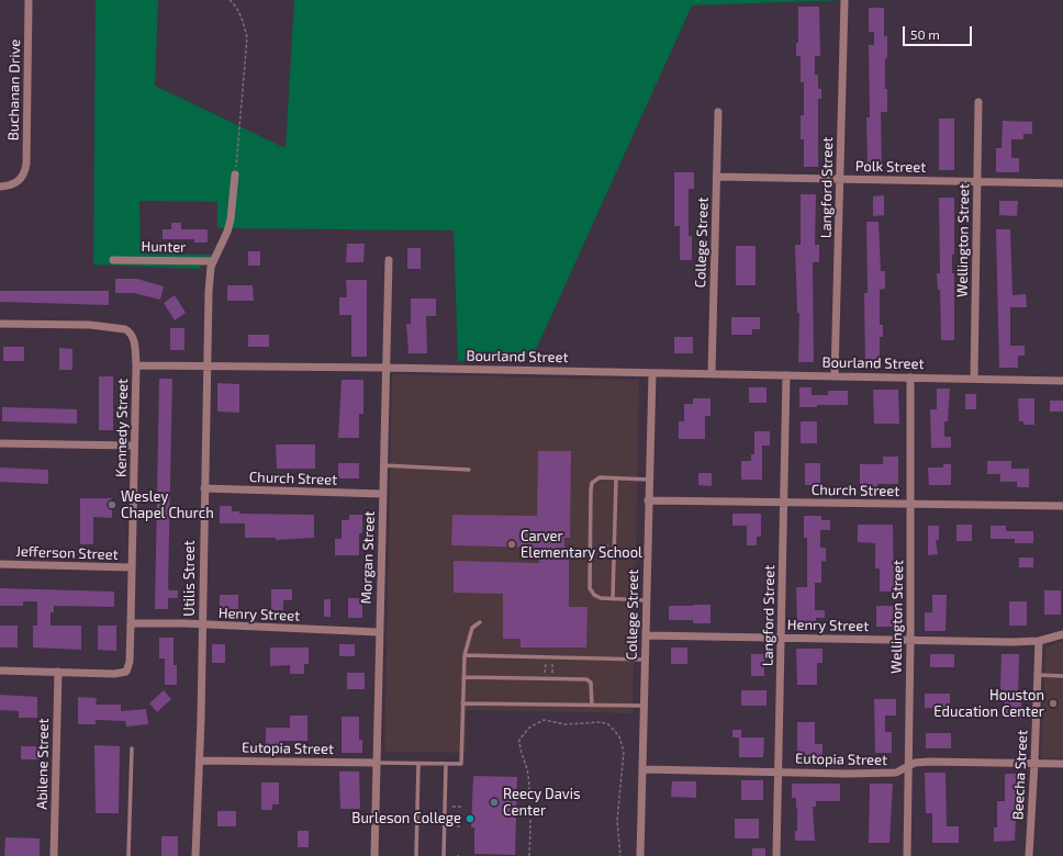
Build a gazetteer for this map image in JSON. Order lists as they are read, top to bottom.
{
  "streets": {
    "street": [
      "Buchanan Drive",
      "Polk Street",
      "Langford Street",
      "Wellington Street",
      "College Street",
      "Hunter",
      "Bourland Street",
      "Kennedy Street",
      "Church Street",
      "Jefferson Street",
      "Morgan Street",
      "Utilis Street",
      "Henry Street",
      "Eutopia Street",
      "Abilene Street",
      "Beecha Street"
    ]
  },
  "crossings": [
    ["Polk Street", "Langford Street"],
    ["Polk Street", "Wellington Street"],
    ["Polk Street", "College Street"],
    ["Langford Street", "Bourland Street"],
    ["Langford Street", "Church Street"],
    ["Langford Street", "Henry Street"],
    ["Langford Street", "Eutopia Street"],
    ["Wellington Street", "Bourland Street"],
    ["Wellington Street", "Church Street"],
    ["Wellington Street", "Henry Street"],
    ["Wellington Street", "Eutopia Street"],
    ["College Street", "Bourland Street"],
    ["College Street", "Church Street"],
    ["College Street", "Henry Street"],
    ["College Street", "Eutopia Street"],
    ["Hunter", "Utilis Street"],
    ["Bourland Street", "Kennedy Street"],
    ["Bourland Street", "Morgan Street"],
    ["Bourland Street", "Utilis Street"],
    ["Kennedy Street", "Jefferson Street"],
    ["Kennedy Street", "Henry Street"],
    ["Church Street", "Morgan Street"],
    ["Church Street", "Utilis Street"],
    ["Morgan Street", "Henry Street"],
    ["Morgan Street", "Eutopia Street"],
    ["Utilis Street", "Henry Street"],
    ["Utilis Street", "Eutopia Street"],
    ["Henry Street", "Beecha Street"],
    ["Eutopia Street", "Beecha Street"]
  ],
  "places": [
    "Wesley Chapel Church",
    "Carver Elementary School",
    "Houston Education Center",
    "Reecy Davis Center",
    "Burleson College"
  ],
  "scale_bar": "50 m"
}
